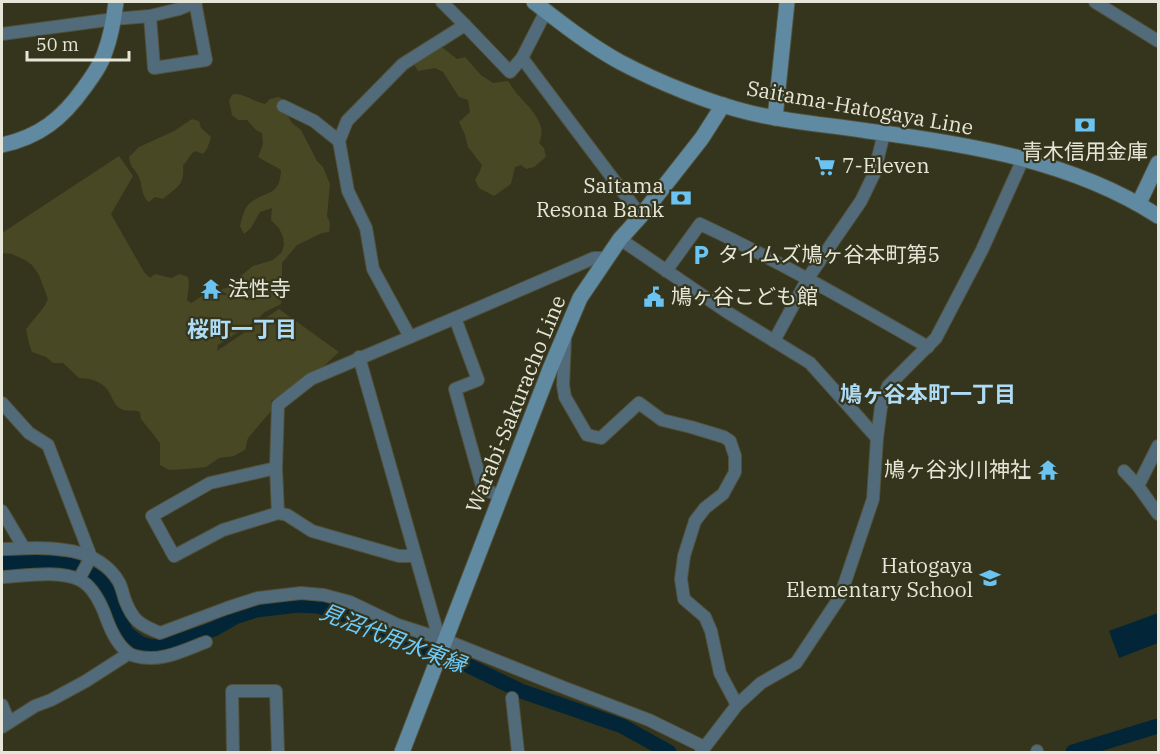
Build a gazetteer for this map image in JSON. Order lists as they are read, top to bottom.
{
  "streets": {
    "main road": ["Saitama-Hatogaya Line", "Warabi-Sakuracho Line"]
  },
  "crossings": [
    ["Saitama-Hatogaya Line", "Warabi-Sakuracho Line"]
  ],
  "districts": ["桜町一丁目", "鳩ヶ谷本町一丁目"],
  "water": ["見沼代用水東縁"],
  "places": {
    "bank": ["青木信用金庫", "Saitama Resona Bank"],
    "supermarket": ["7-Eleven"],
    "parking": ["タイムズ鳩ヶ谷本町第5"],
    "temple": ["法性寺", "鳩ヶ谷氷川神社"],
    "public building": ["鳩ヶ谷こども館"],
    "school or university": ["Hatogaya Elementary School"]
  },
  "scale_bar": "50 m"
}
